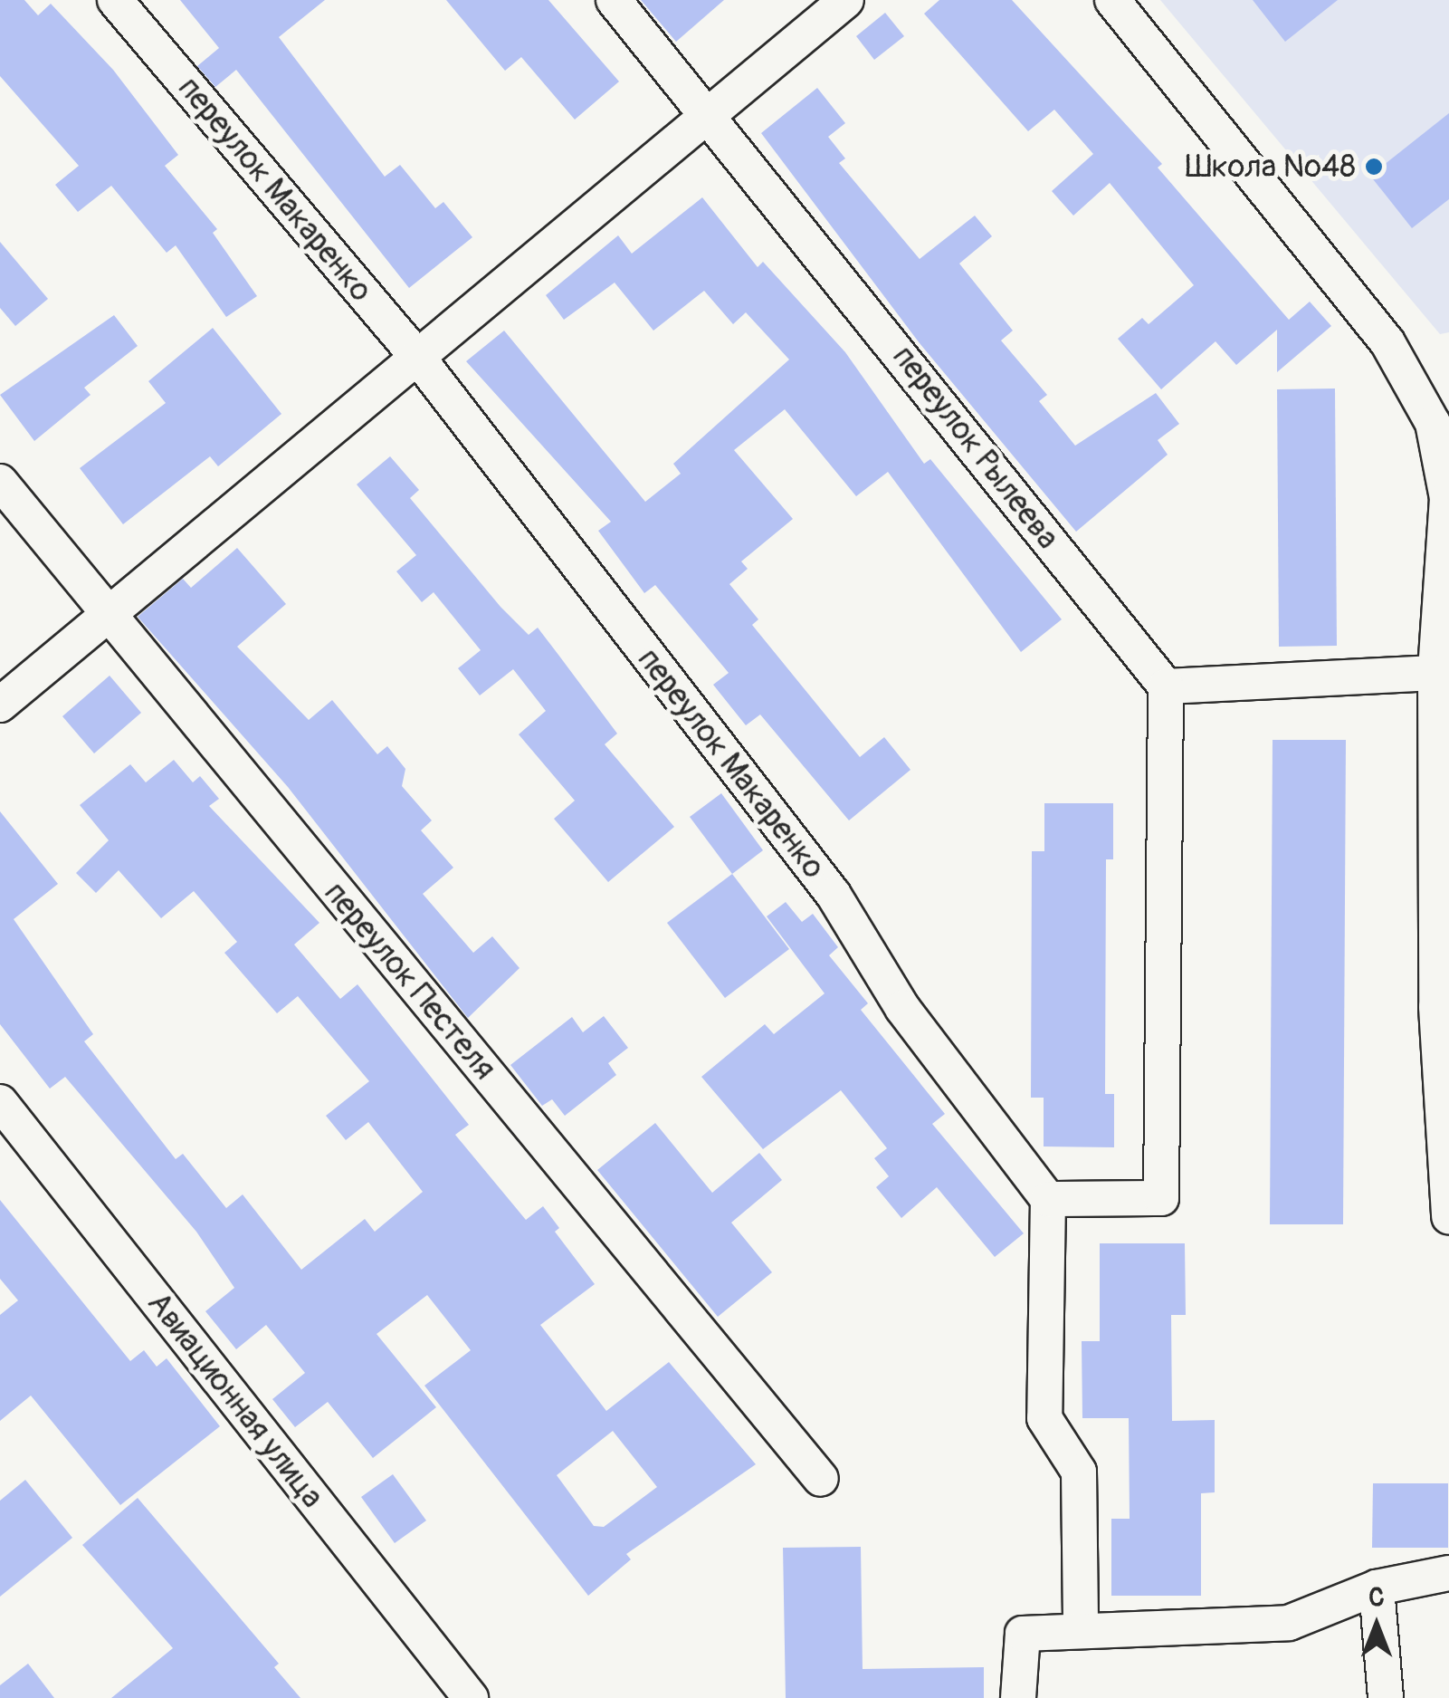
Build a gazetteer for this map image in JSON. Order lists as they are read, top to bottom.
{
  "streets": {
    "street": [
      "переулок Макаренко",
      "переулок Рылеева",
      "переулок Пестеля",
      "Авиационная улица"
    ]
  },
  "places": ["Школа №48"],
  "north": "top"
}
